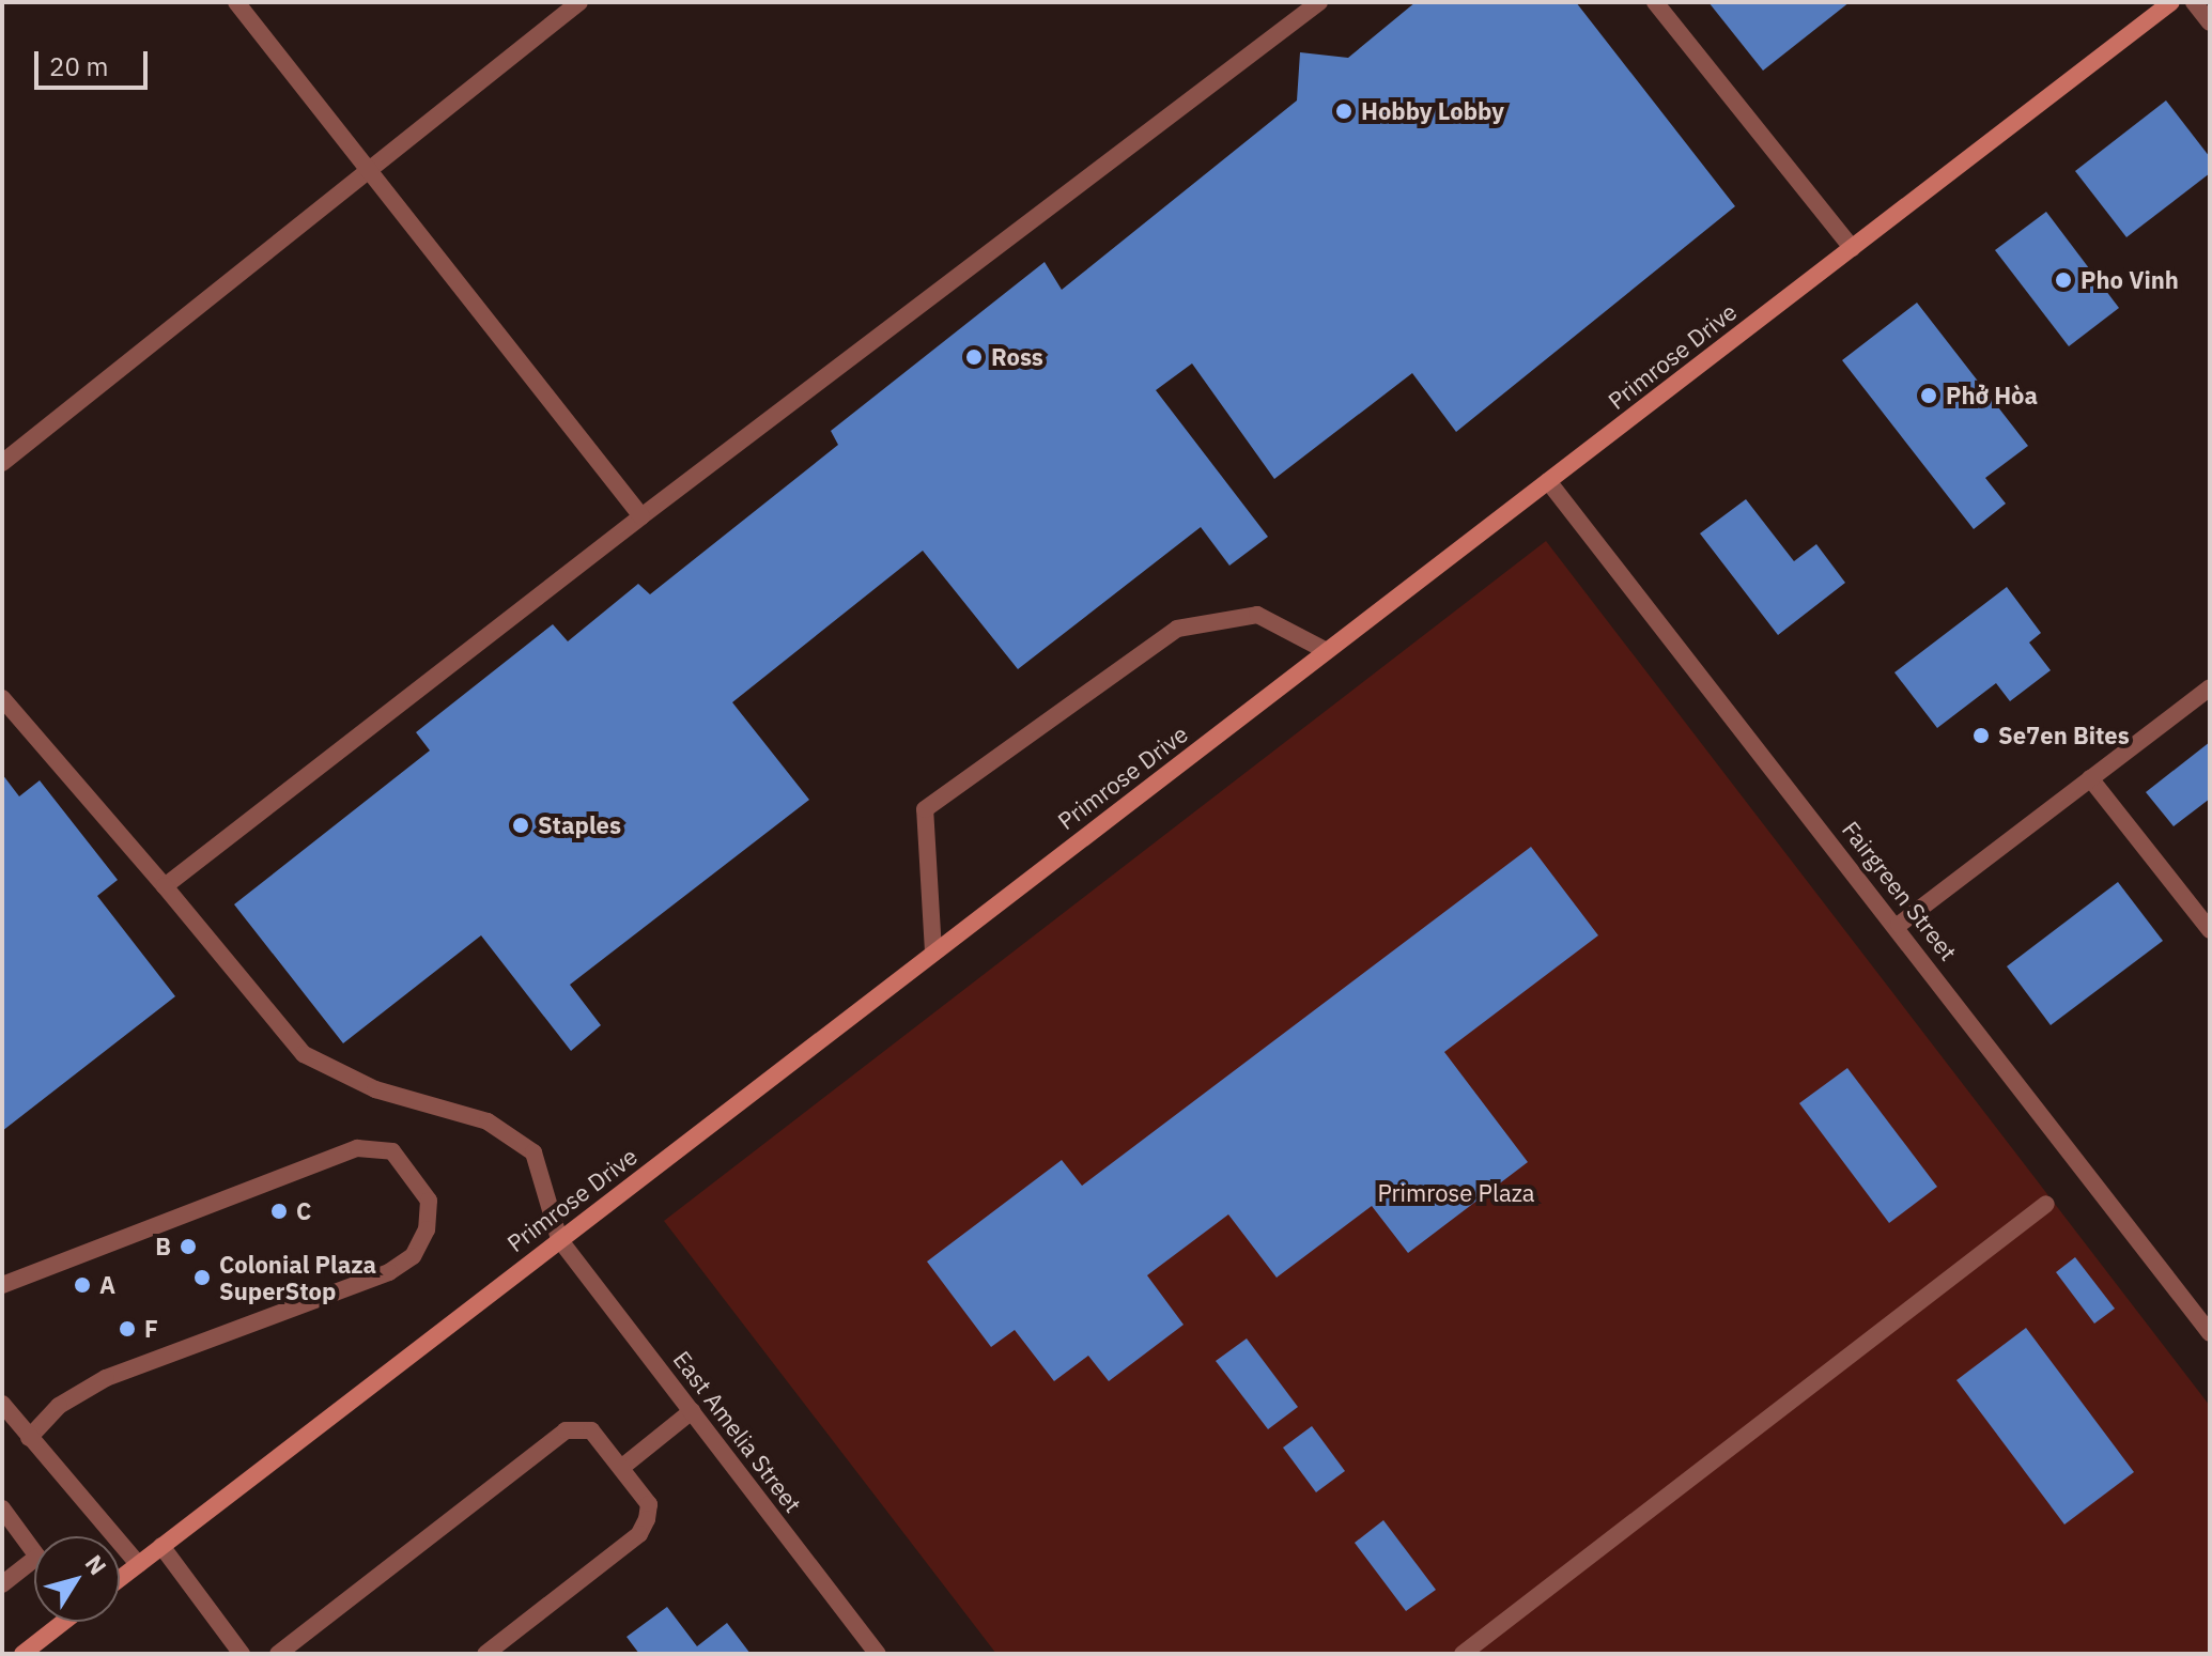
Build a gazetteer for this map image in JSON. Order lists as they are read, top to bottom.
{
  "streets": {
    "street": ["Primrose Drive", "Fairgreen Street", "East Amelia Street"]
  },
  "crossings": [
    ["Primrose Drive", "Fairgreen Street"],
    ["Primrose Drive", "East Amelia Street"]
  ],
  "parks": ["Primrose Plaza"],
  "places": [
    "Hobby Lobby",
    "Pho Vinh",
    "Ross",
    "Phở Hòa",
    "Se7en Bites",
    "Staples",
    "C",
    "B",
    "Colonial Plaza SuperStop",
    "A",
    "F"
  ],
  "scale_bar": "20 m",
  "north": "top right"
}
